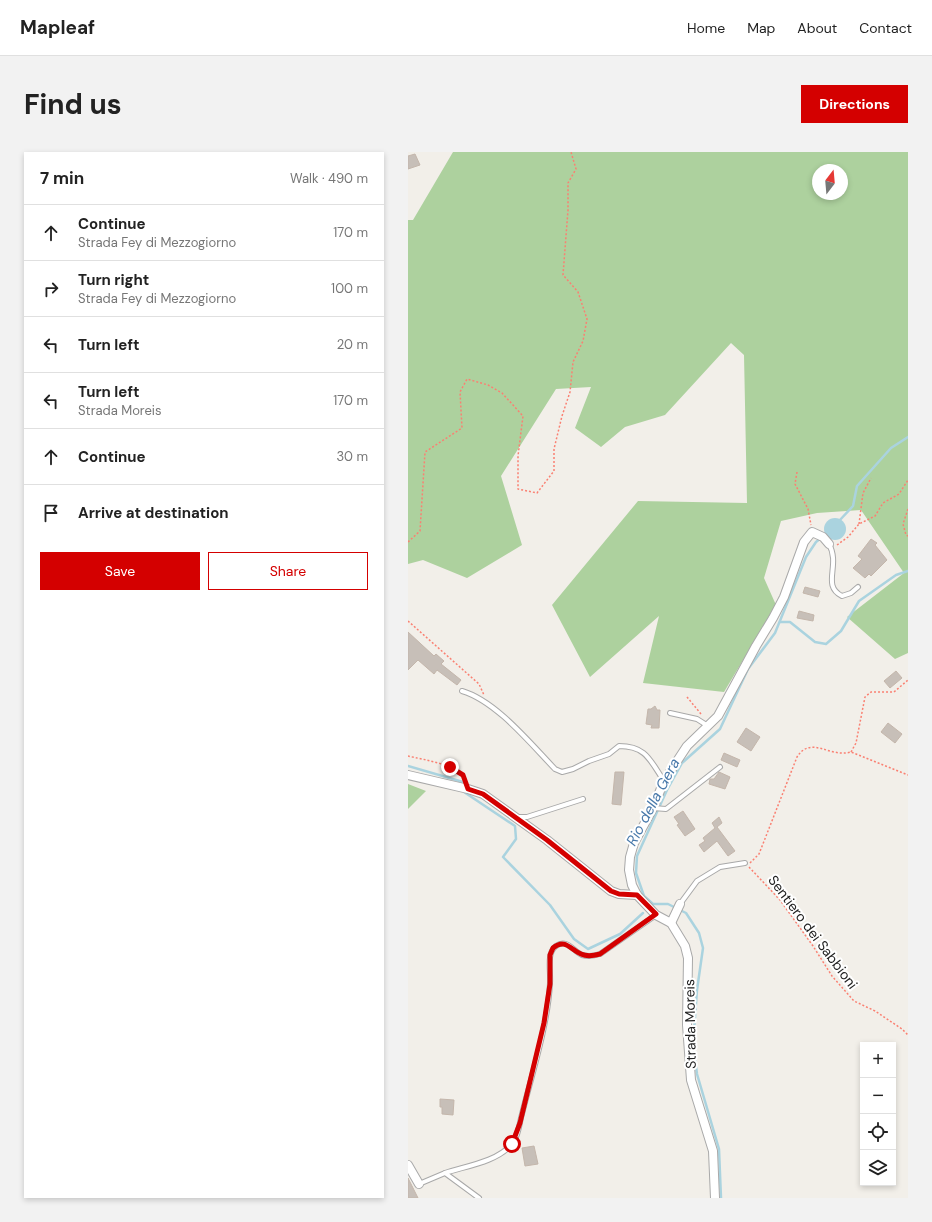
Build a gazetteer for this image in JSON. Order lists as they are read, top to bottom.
{
  "streets": {
    "street": ["Strada Moreis"],
    "path": ["Sentiero dei Sabbioni"]
  },
  "water": ["Rio della Gera"],
  "north": "top",
  "page": {
    "header": "Mapleaf",
    "nav": [
      "Home",
      "Map",
      "About",
      "Contact"
    ],
    "buttons": [
      "Directions",
      ["Save", "Share"]
    ],
    "title": "Find us",
    "heading": ["7 min", "Walk · 490 m"],
    "list": [
      ["Continue", "Strada Fey di Mezzogiorno", "170 m"],
      ["Turn right", "Strada Fey di Mezzogiorno", "100 m"],
      ["Turn left", "20 m"],
      ["Turn left", "Strada Moreis", "170 m"],
      ["Continue", "30 m"],
      "Arrive at destination"
    ],
    "map_buttons": ["+", "−"]
  }
}
